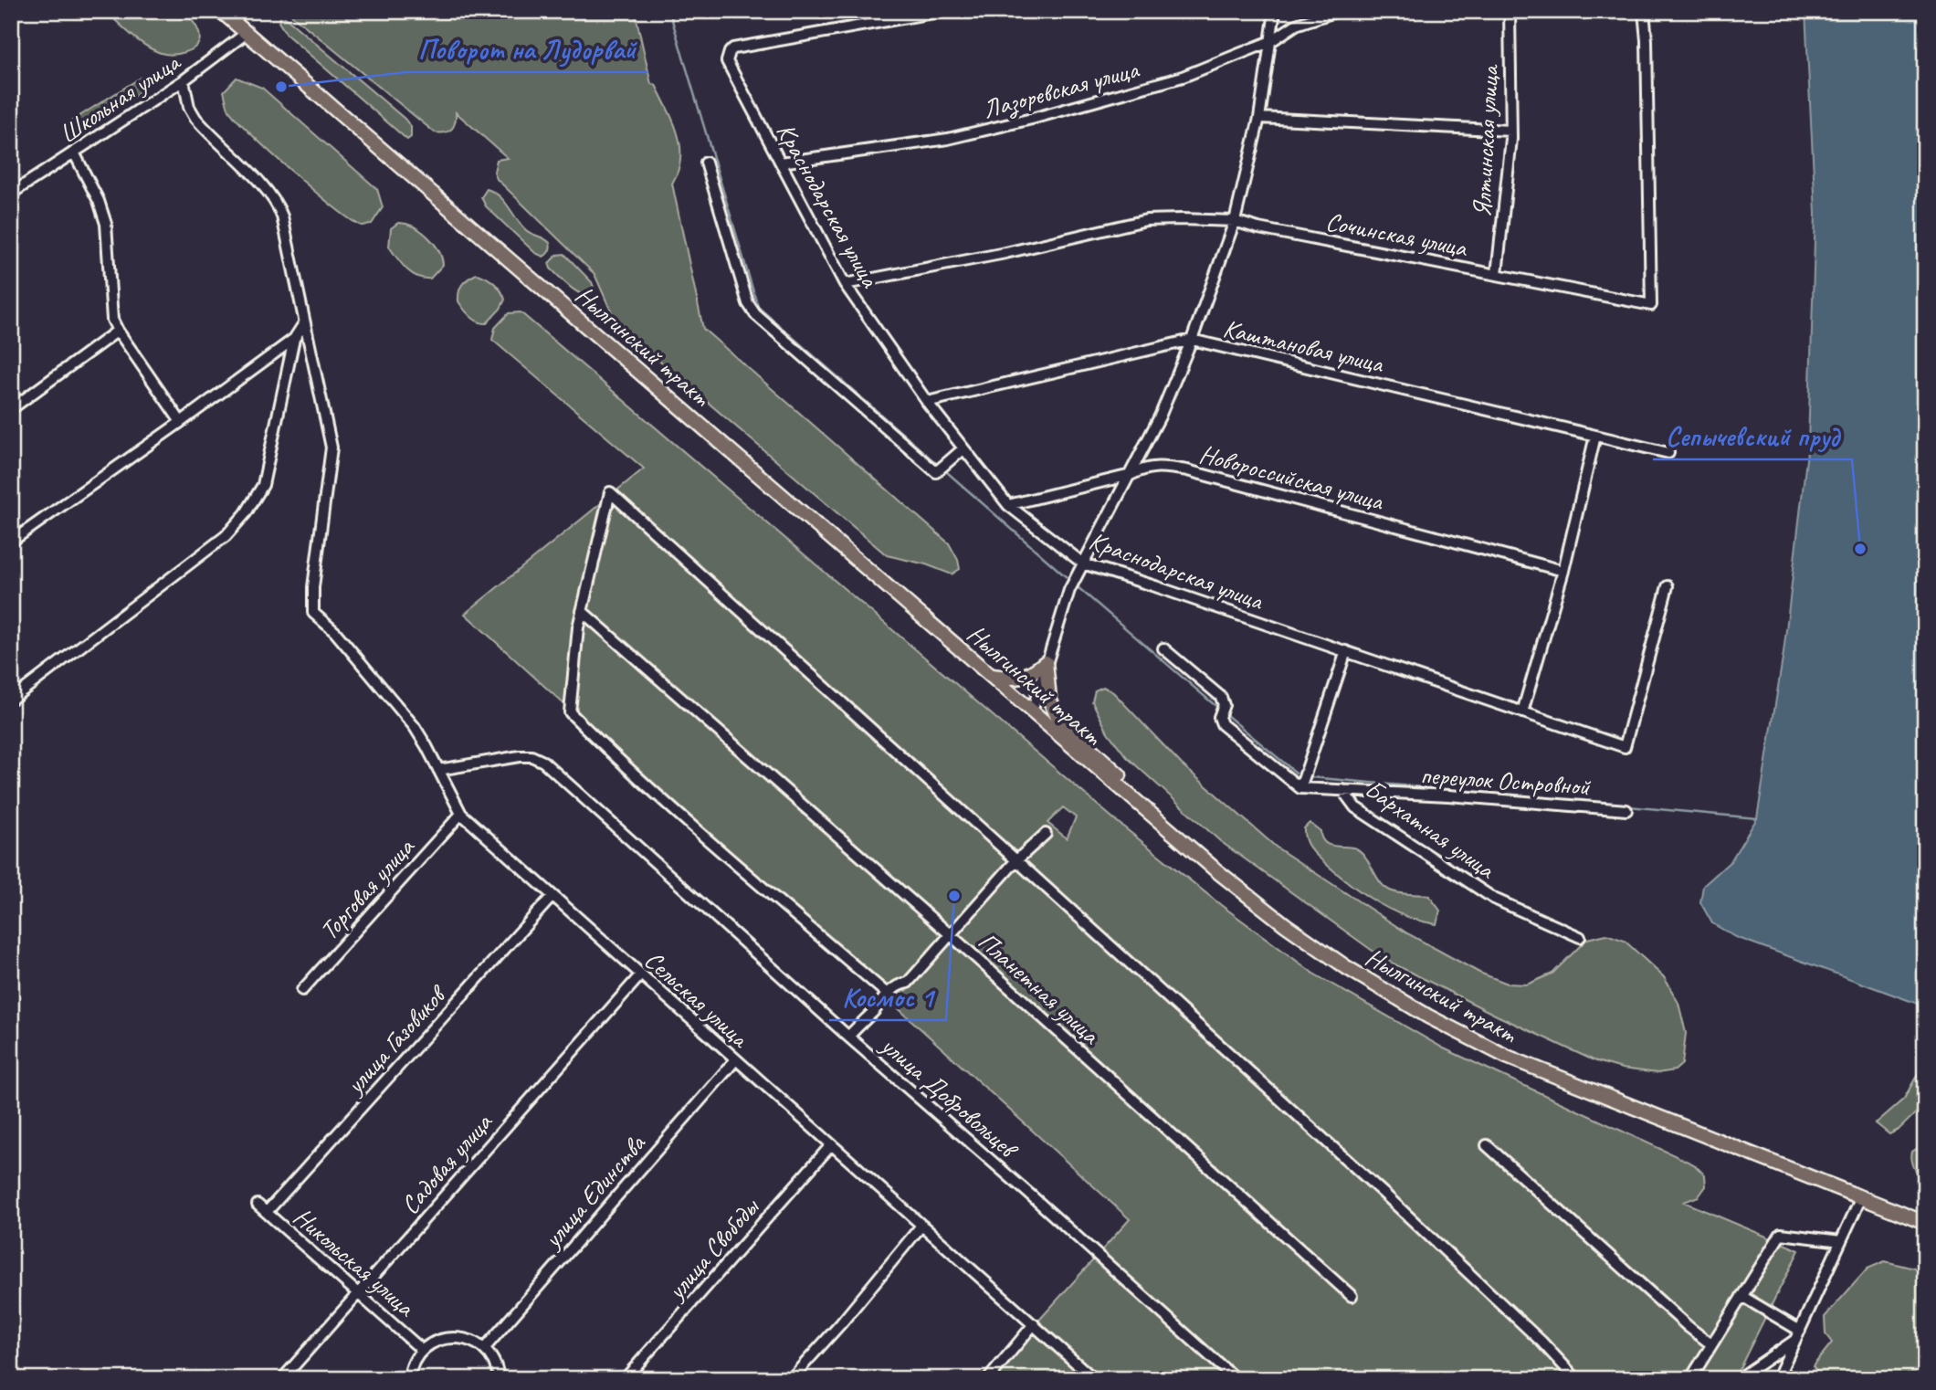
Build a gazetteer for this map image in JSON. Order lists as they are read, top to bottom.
{
  "streets": {
    "main road": ["Нылгинский тракт"],
    "street": [
      "Лазоревская улица",
      "Школьная улица",
      "Ялтинская улица",
      "Краснодарская улица",
      "Сочинская улица",
      "Каштановая улица",
      "Новороссийская улица",
      "переулок Островной",
      "Бархатная улица",
      "Торговая улица",
      "Планетная улица",
      "Сельская улица",
      "улица Газовиков",
      "улица Добровольцев",
      "Садовая улица",
      "улица Единства",
      "улица Свободы",
      "Никольская улица"
    ]
  },
  "crossings": [
    ["Лазоревская улица", "Краснодарская улица"],
    ["Школьная улица", "Нылгинский тракт"],
    ["Ялтинская улица", "Сочинская улица"],
    ["Краснодарская улица", "Сочинская улица"],
    ["Краснодарская улица", "Каштановая улица"],
    ["Краснодарская улица", "Новороссийская улица"],
    ["переулок Островной", "Бархатная улица"],
    ["Торговая улица", "Сельская улица"],
    ["Сельская улица", "улица Газовиков"],
    ["Сельская улица", "улица Добровольцев"],
    ["Сельская улица", "Садовая улица"],
    ["Сельская улица", "улица Единства"],
    ["Сельская улица", "улица Свободы"],
    ["улица Газовиков", "Никольская улица"],
    ["Садовая улица", "Никольская улица"]
  ],
  "places": ["Поворот на Лудорвай", "Сепычевский пруд", "Космос 1"]
}
